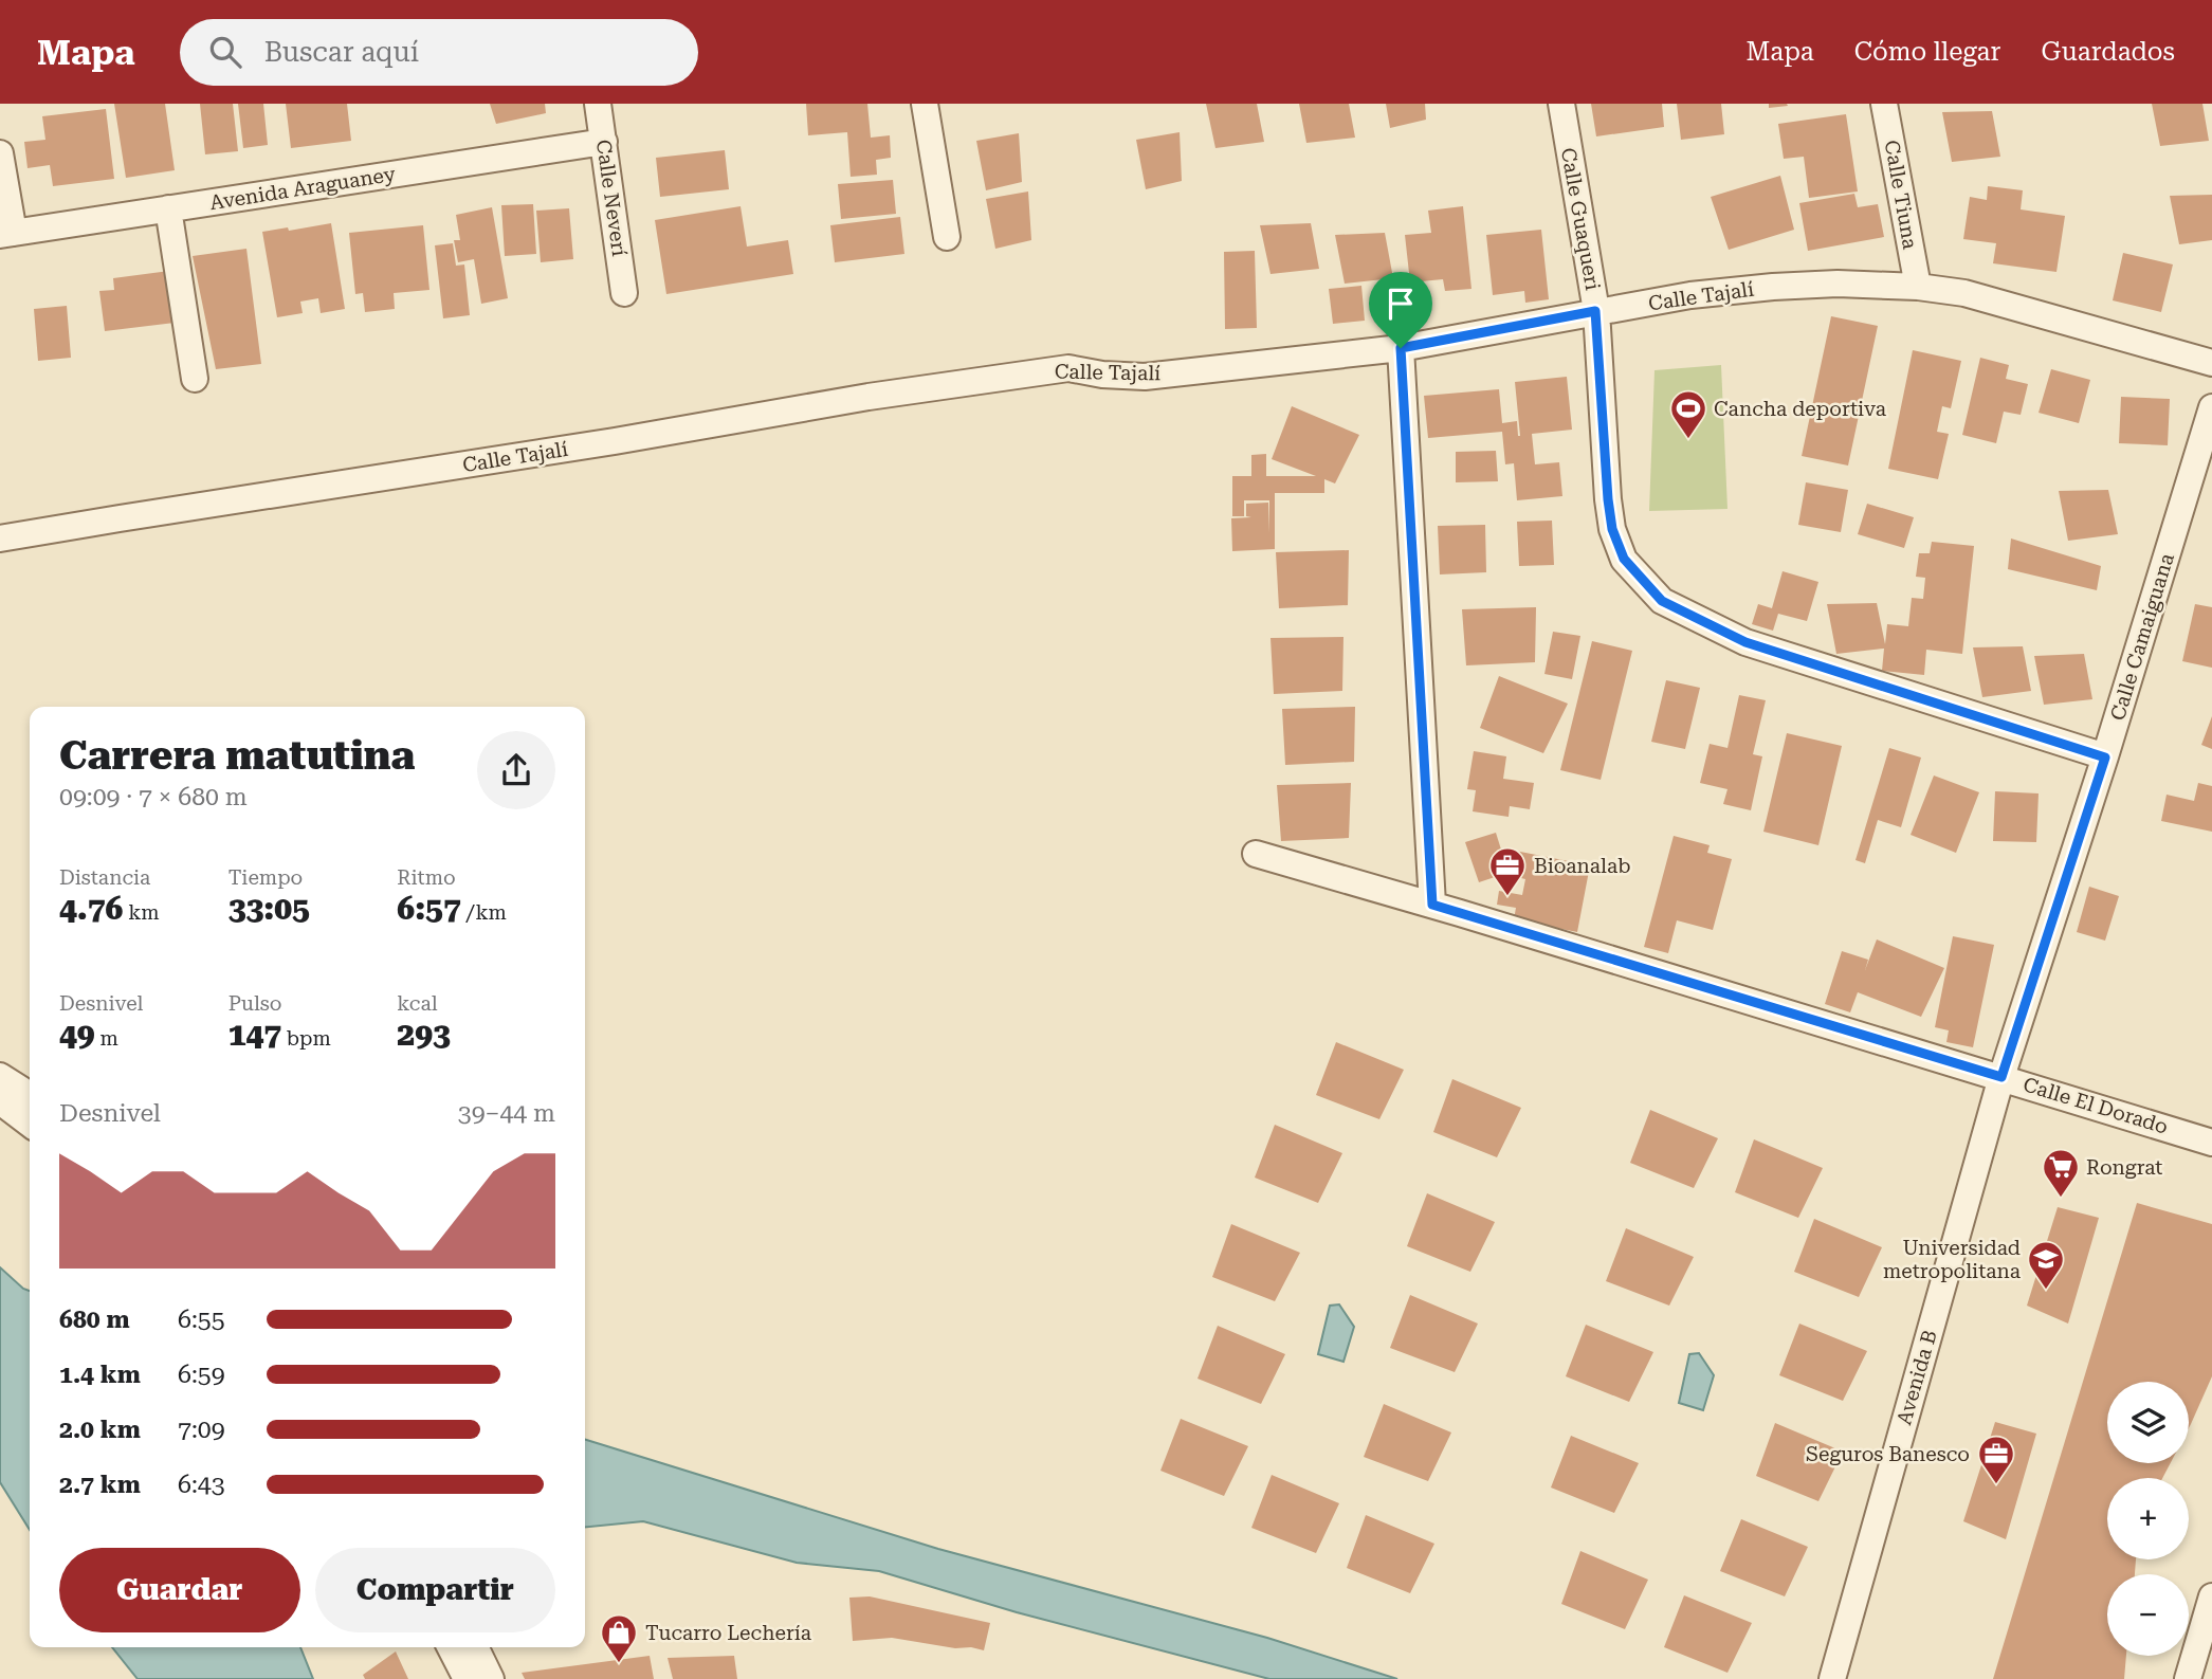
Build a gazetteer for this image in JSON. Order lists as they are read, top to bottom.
{
  "streets": {
    "street": [
      "Avenida Araguaney",
      "Calle Tiuna",
      "Calle Neverí",
      "Calle Guaqueri",
      "Calle Tajalí",
      "Calle Camaiguana",
      "Calle El Dorado",
      "Avenida B"
    ]
  },
  "crossings": [
    ["Avenida Araguaney", "Calle Neverí"],
    ["Calle Tiuna", "Calle Tajalí"],
    ["Calle Guaqueri", "Calle Tajalí"],
    ["Calle Guaqueri", "Calle Camaiguana"],
    ["Calle Camaiguana", "Calle El Dorado"],
    ["Calle Camaiguana", "Avenida B"],
    ["Calle El Dorado", "Avenida B"]
  ],
  "places": {
    "sports": ["Cancha deportiva"],
    "office": ["Bioanalab", "Seguros Banesco"],
    "supermarket": ["Rongrat"],
    "school or university": ["Universidad metropolitana"],
    "shop": ["Tucarro Lechería"]
  },
  "page": {
    "header": "Mapa",
    "search": "Buscar aquí",
    "nav": ["Mapa", "Cómo llegar", "Guardados"],
    "heading": ["Carrera matutina", "09:09 · 7 × 680 m"],
    "stats": [
      ["Distancia", "4.76 km"],
      ["Tiempo", "33:05"],
      ["Ritmo", "6:57 /km"],
      ["Desnivel", "49 m"],
      ["Pulso", "147 bpm"],
      ["kcal", "293"]
    ],
    "chart": ["Desnivel", "39–44 m"],
    "list": [
      {
        "name": "680 m",
        "note": "6:55"
      },
      {
        "name": "1.4 km",
        "note": "6:59"
      },
      {
        "name": "2.0 km",
        "note": "7:09"
      },
      {
        "name": "2.7 km",
        "note": "6:43"
      }
    ],
    "map_buttons": ["+", "−"],
    "buttons": ["Guardar", "Compartir"]
  }
}
